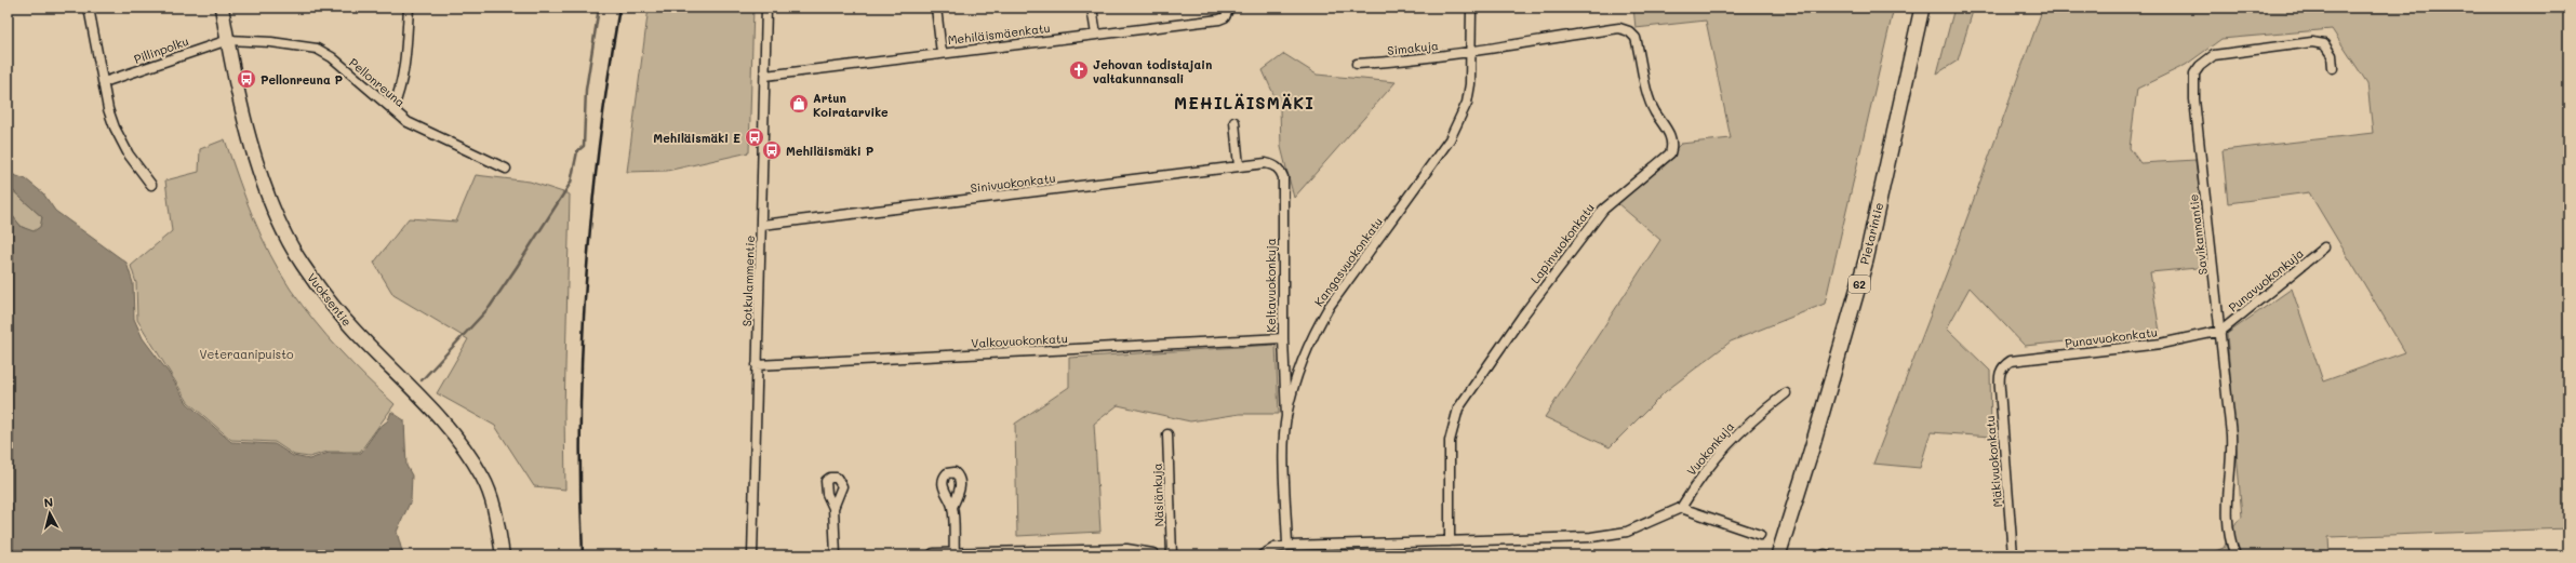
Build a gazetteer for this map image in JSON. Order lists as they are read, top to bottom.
{
  "streets": {
    "main road": ["Pietarintie", "62"],
    "street": [
      "Mehiläismäenkatu",
      "Simakuja",
      "Pillinpolku",
      "Pellonreuna",
      "Sinivuokonkatu",
      "Savikannantie",
      "Lapinvuokonkatu",
      "Kangasvuokonkatu",
      "Punavuokonkuja",
      "Sotkulammentie",
      "Keltavuokonkuja",
      "Vuoksentie",
      "Punavuokonkatu",
      "Valkovuokonkatu",
      "Vuokonkuja",
      "Mäkivuokonkatu",
      "Näsiänkuja"
    ]
  },
  "crossings": [
    ["Mehiläismäenkatu", "Sotkulammentie"],
    ["Simakuja", "Lapinvuokonkatu"],
    ["Simakuja", "Kangasvuokonkatu"],
    ["Pillinpolku", "Pellonreuna"],
    ["Pillinpolku", "Vuoksentie"],
    ["Pellonreuna", "Vuoksentie"],
    ["Sinivuokonkatu", "Sotkulammentie"],
    ["Sinivuokonkatu", "Keltavuokonkuja"],
    ["Savikannantie", "Punavuokonkuja"],
    ["Savikannantie", "Punavuokonkatu"],
    ["Lapinvuokonkatu", "Kangasvuokonkatu"],
    ["Kangasvuokonkatu", "Keltavuokonkuja"],
    ["Punavuokonkuja", "Punavuokonkatu"],
    ["Sotkulammentie", "Valkovuokonkatu"],
    ["Keltavuokonkuja", "Valkovuokonkatu"],
    ["Punavuokonkatu", "Mäkivuokonkatu"]
  ],
  "districts": ["MEHILÄISMÄKI"],
  "parks": ["Veteraanipuisto"],
  "places": {
    "church": ["Jehovan todistajain valtakunnansali"],
    "bus stop": ["Pellonreuna P", "Mehiläismäki E", "Mehiläismäki P"],
    "shop": ["Artun Koiratarvike"]
  },
  "north": "top"
}
